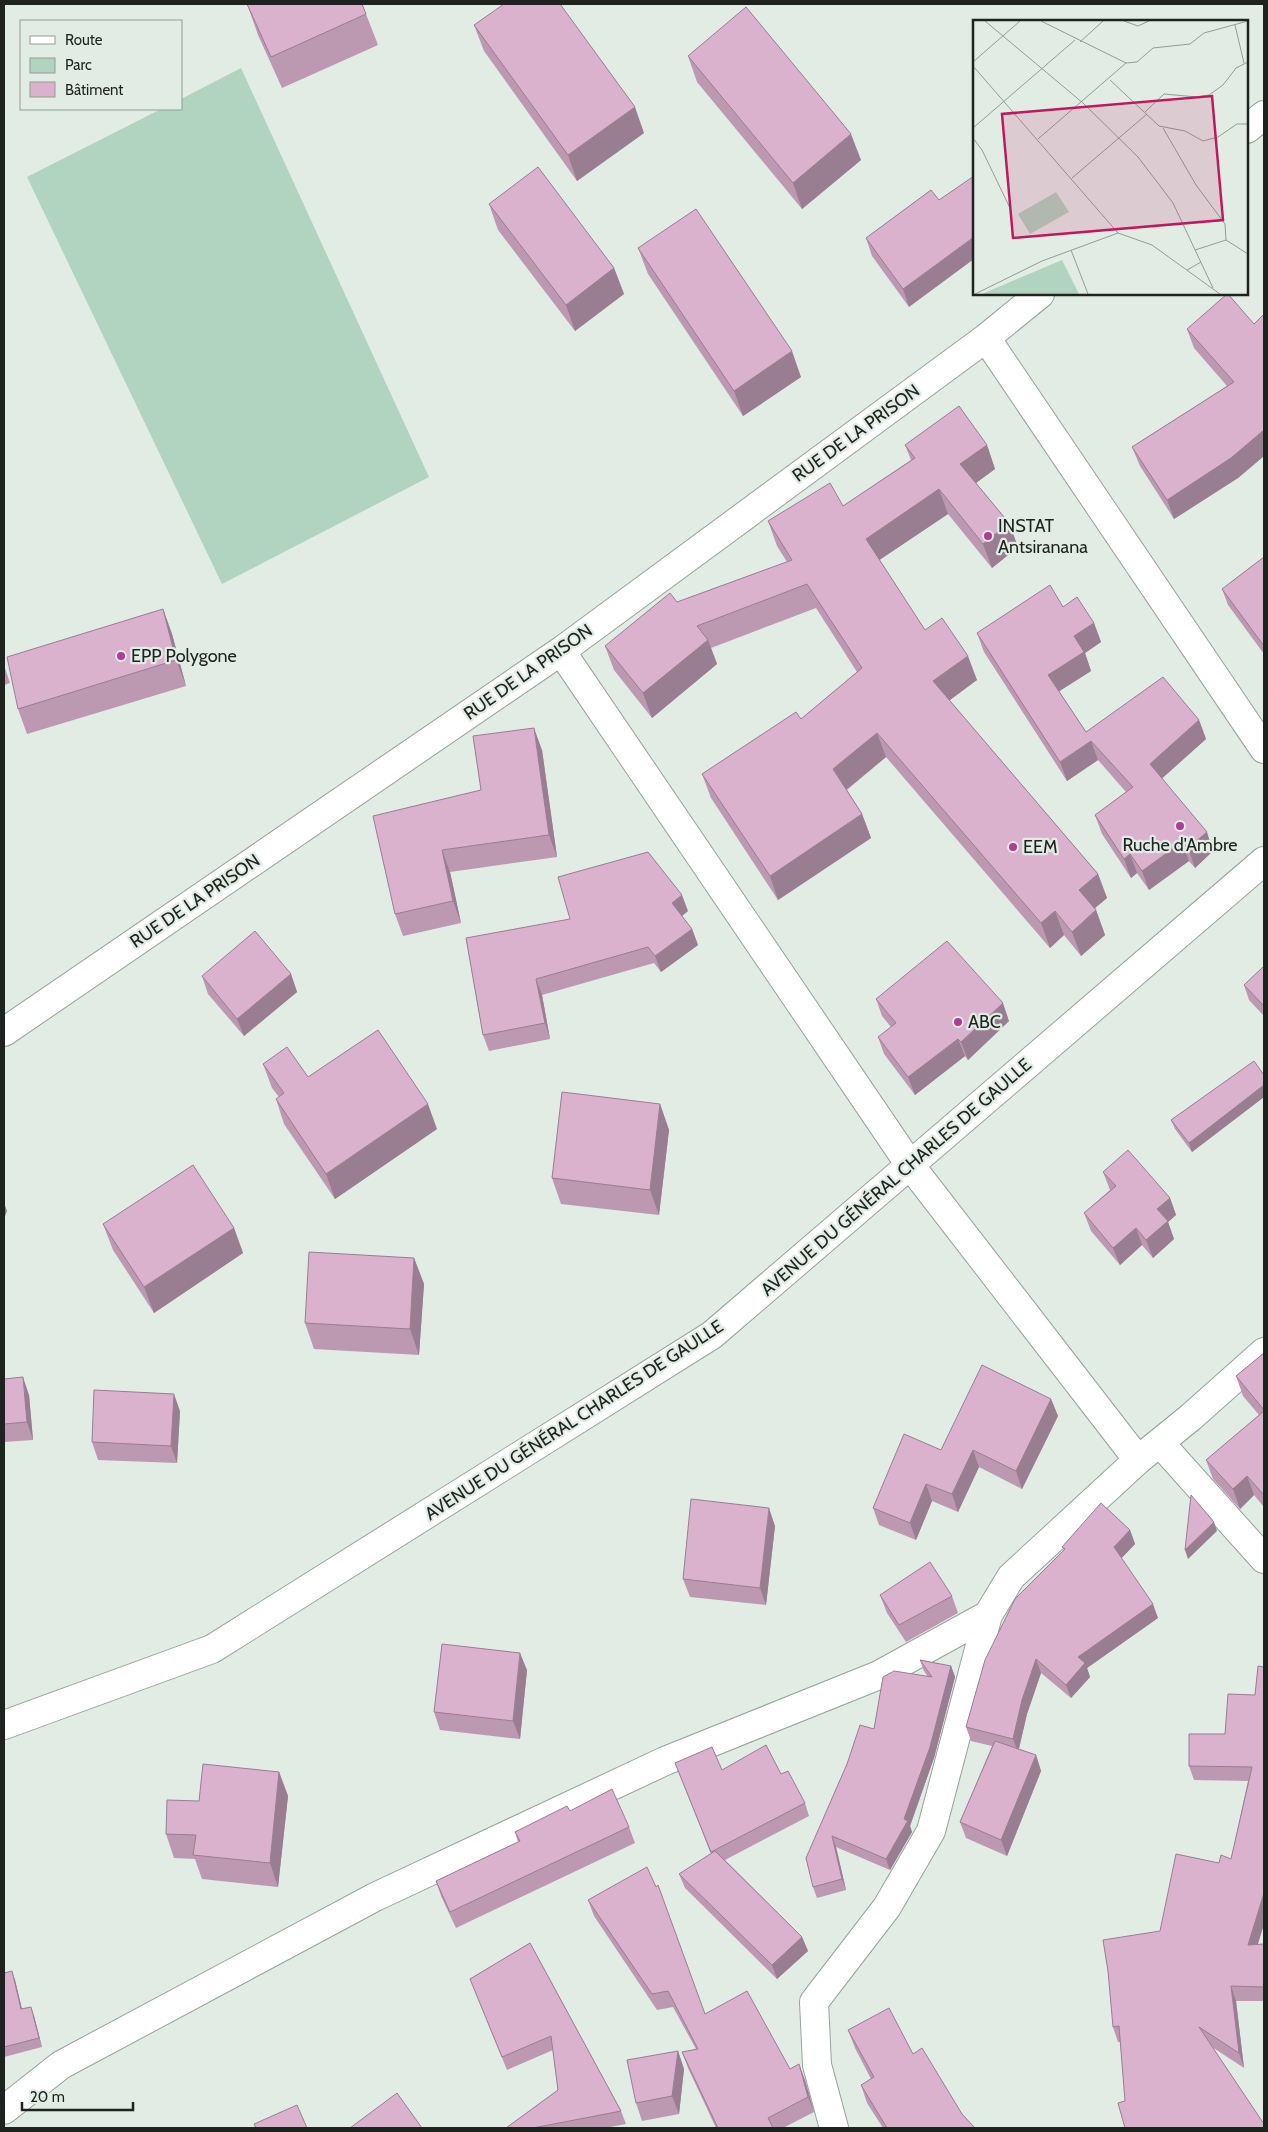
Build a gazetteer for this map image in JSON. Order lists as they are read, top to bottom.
{
  "streets": {
    "street": ["RUE DE LA PRISON", "AVENUE DU GÉNÉRAL CHARLES DE GAULLE"]
  },
  "places": [
    "INSTAT Antsiranana",
    "EPP Polygone",
    "Ruche d'Ambre",
    "EEM",
    "ABC"
  ],
  "legend": ["Route", "Parc", "Bâtiment"],
  "scale_bar": "20 m"
}
